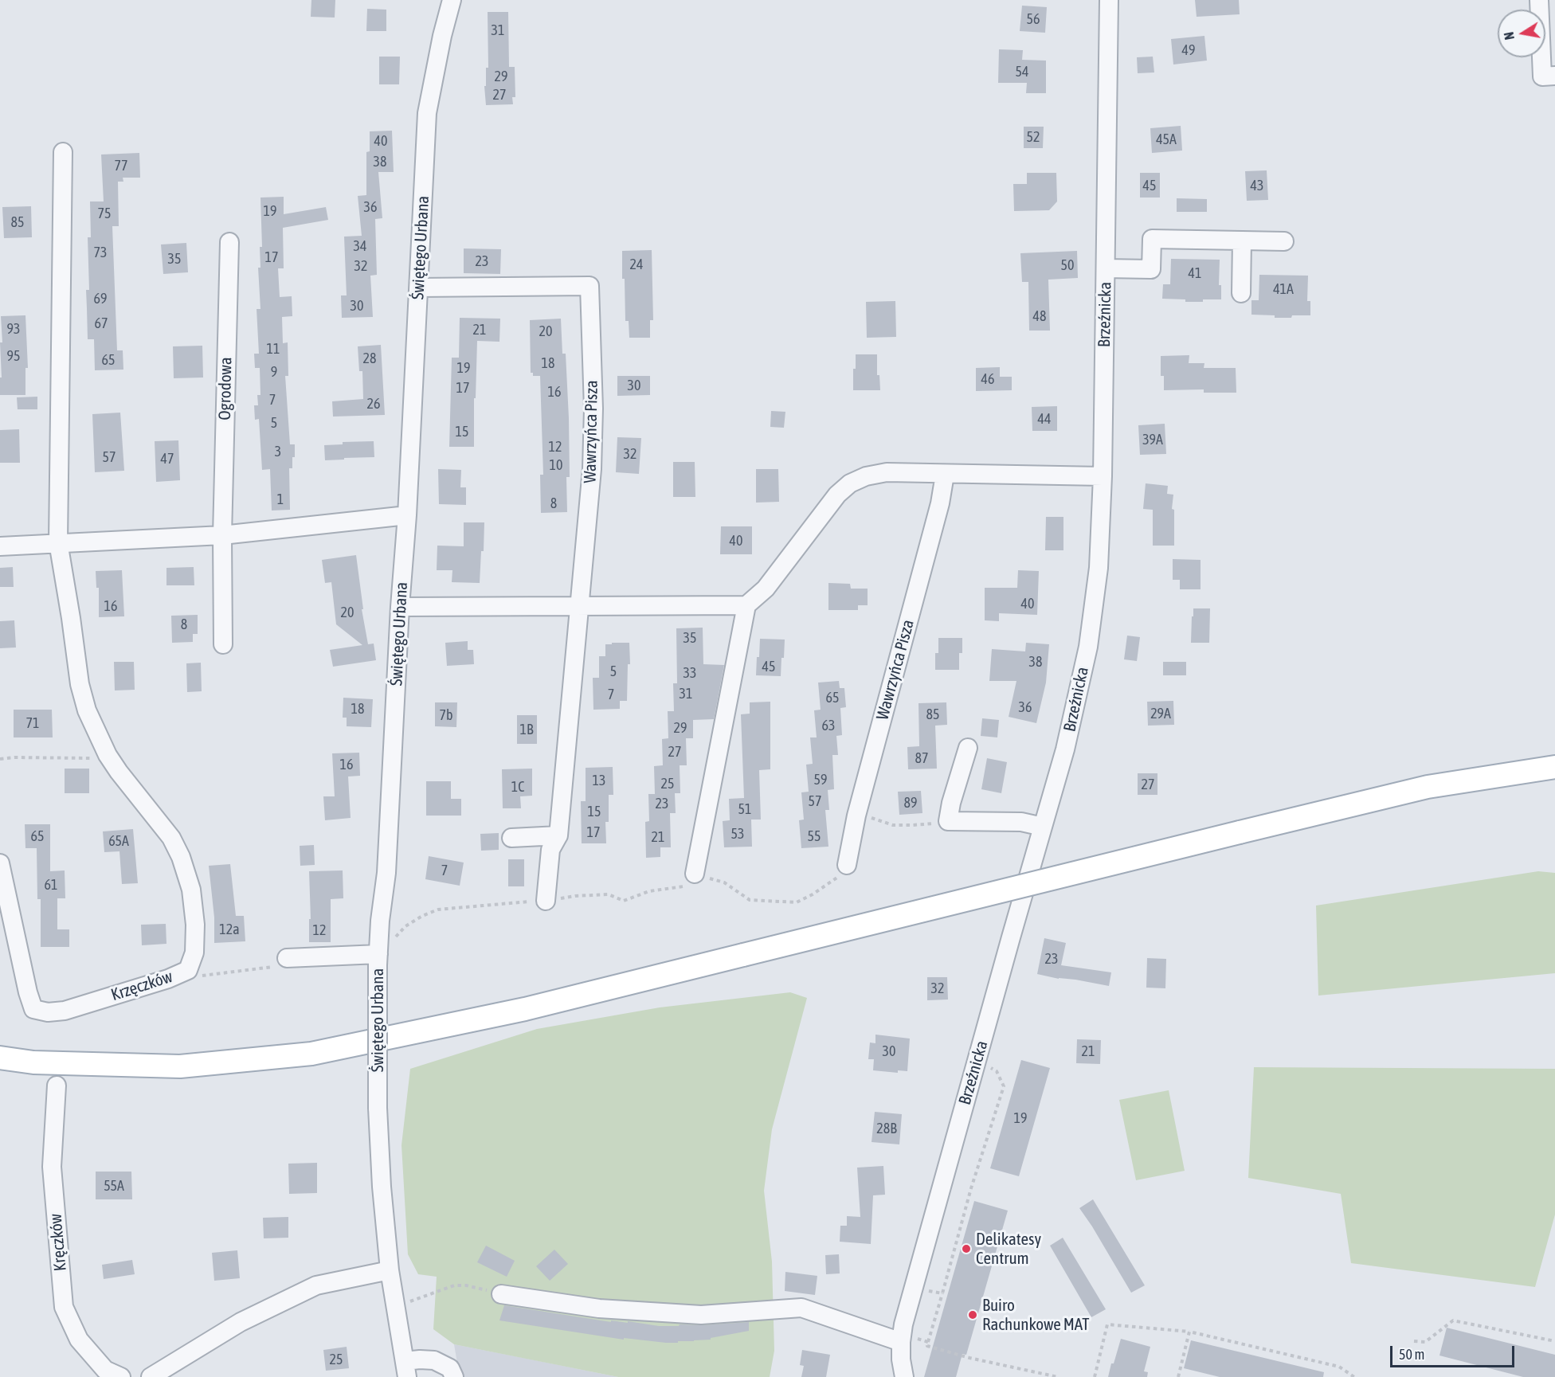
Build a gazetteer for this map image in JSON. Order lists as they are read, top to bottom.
{
  "streets": {
    "street": [
      "Świętego Urbana",
      "Brzeźnicka",
      "Ogrodowa",
      "Wawrzyńca Pisza",
      "Krzęczków",
      "Kręczków"
    ]
  },
  "crossings": [
    ["Świętego Urbana", "Wawrzyńca Pisza"]
  ],
  "places": ["Delikatesy Centrum", "Buiro Rachunkowe MAT"],
  "house_numbers": [
    "56",
    "31",
    "49",
    "54",
    "29",
    "27",
    "52",
    "45A",
    "40",
    "38",
    "77",
    "45",
    "43",
    "36",
    "19",
    "75",
    "85",
    "34",
    "73",
    "17",
    "35",
    "23",
    "24",
    "50",
    "32",
    "41",
    "41A",
    "69",
    "30",
    "48",
    "67",
    "93",
    "21",
    "20",
    "11",
    "95",
    "28",
    "65",
    "18",
    "19",
    "9",
    "46",
    "30",
    "17",
    "16",
    "7",
    "26",
    "44",
    "5",
    "15",
    "39A",
    "12",
    "3",
    "32",
    "57",
    "47",
    "10",
    "1",
    "8",
    "40",
    "40",
    "16",
    "20",
    "8",
    "35",
    "38",
    "45",
    "5",
    "33",
    "31",
    "7",
    "65",
    "36",
    "18",
    "29A",
    "85",
    "7b",
    "71",
    "63",
    "29",
    "1B",
    "27",
    "87",
    "16",
    "59",
    "13",
    "25",
    "27",
    "1C",
    "57",
    "89",
    "23",
    "51",
    "15",
    "17",
    "53",
    "65",
    "55",
    "21",
    "65A",
    "7",
    "61",
    "12a",
    "12",
    "23",
    "32",
    "30",
    "21",
    "19",
    "28B",
    "55A",
    "25"
  ],
  "scale_bar": "50 m",
  "north": "left"
}
